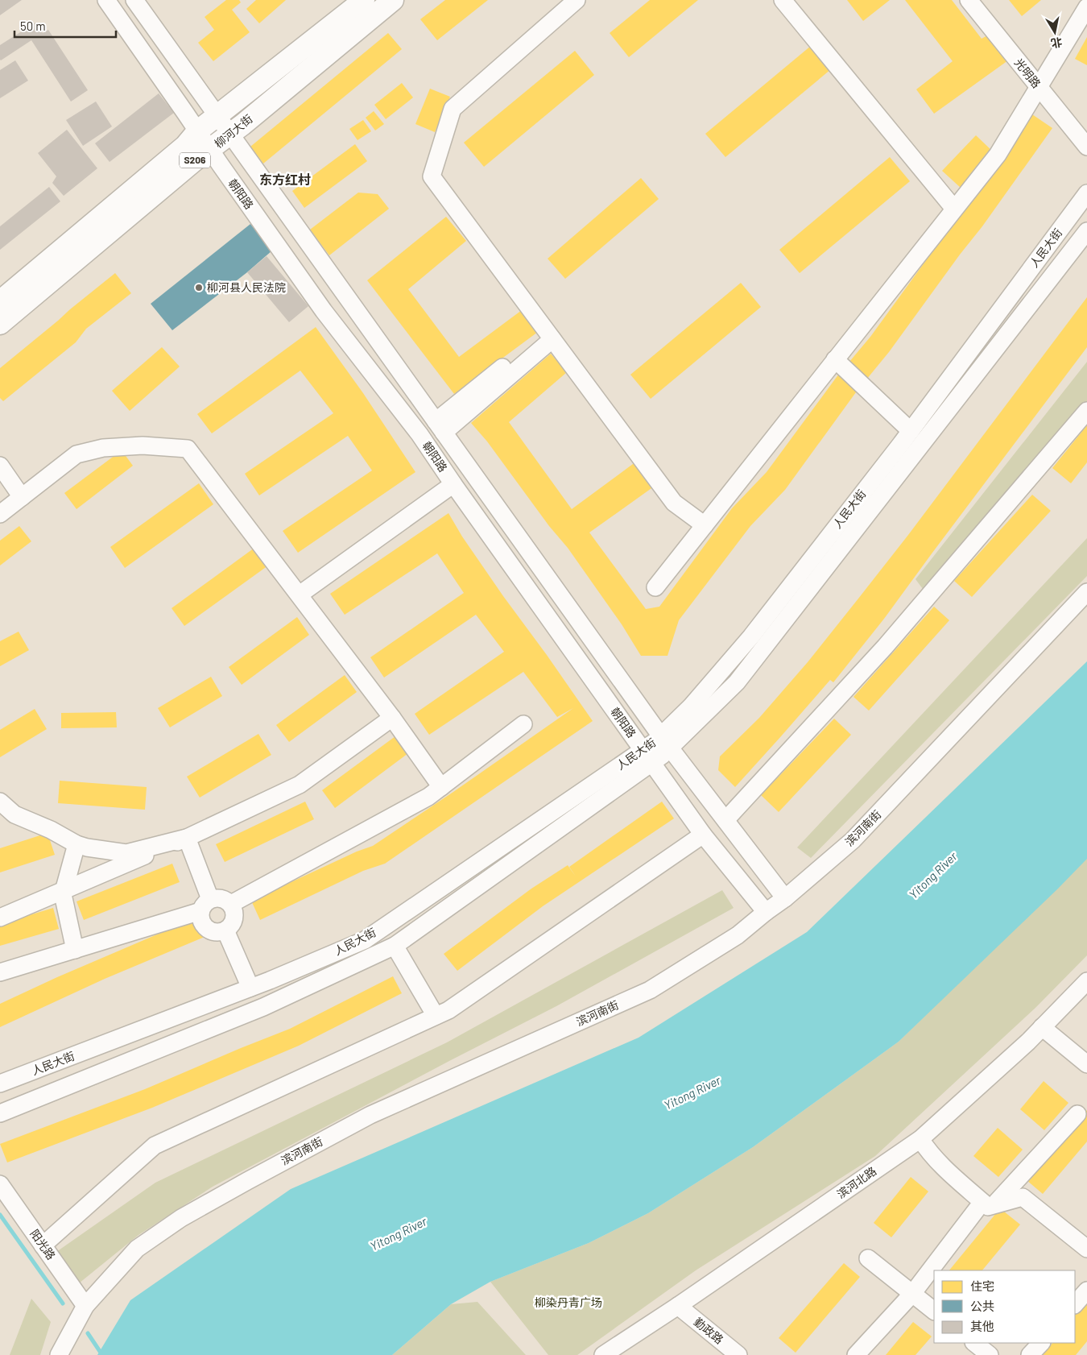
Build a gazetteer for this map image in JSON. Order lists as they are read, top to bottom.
{
  "streets": {
    "main road": ["柳河大街", "S206"],
    "street": [
      "光明路",
      "朝阳路",
      "人民大街",
      "滨河南街",
      "滨河北路",
      "阳光路",
      "勤政路"
    ]
  },
  "crossings": [
    ["柳河大街", "朝阳路"],
    ["朝阳路", "人民大街"],
    ["朝阳路", "滨河南街"],
    ["滨河南街", "阳光路"],
    ["滨河北路", "勤政路"]
  ],
  "districts": ["东方红村"],
  "water": ["Yitong River"],
  "parks": ["柳染丹青广场"],
  "places": ["柳河县人民法院"],
  "legend": ["住宅", "公共", "其他"],
  "scale_bar": "50 m",
  "north": "bottom"
}
